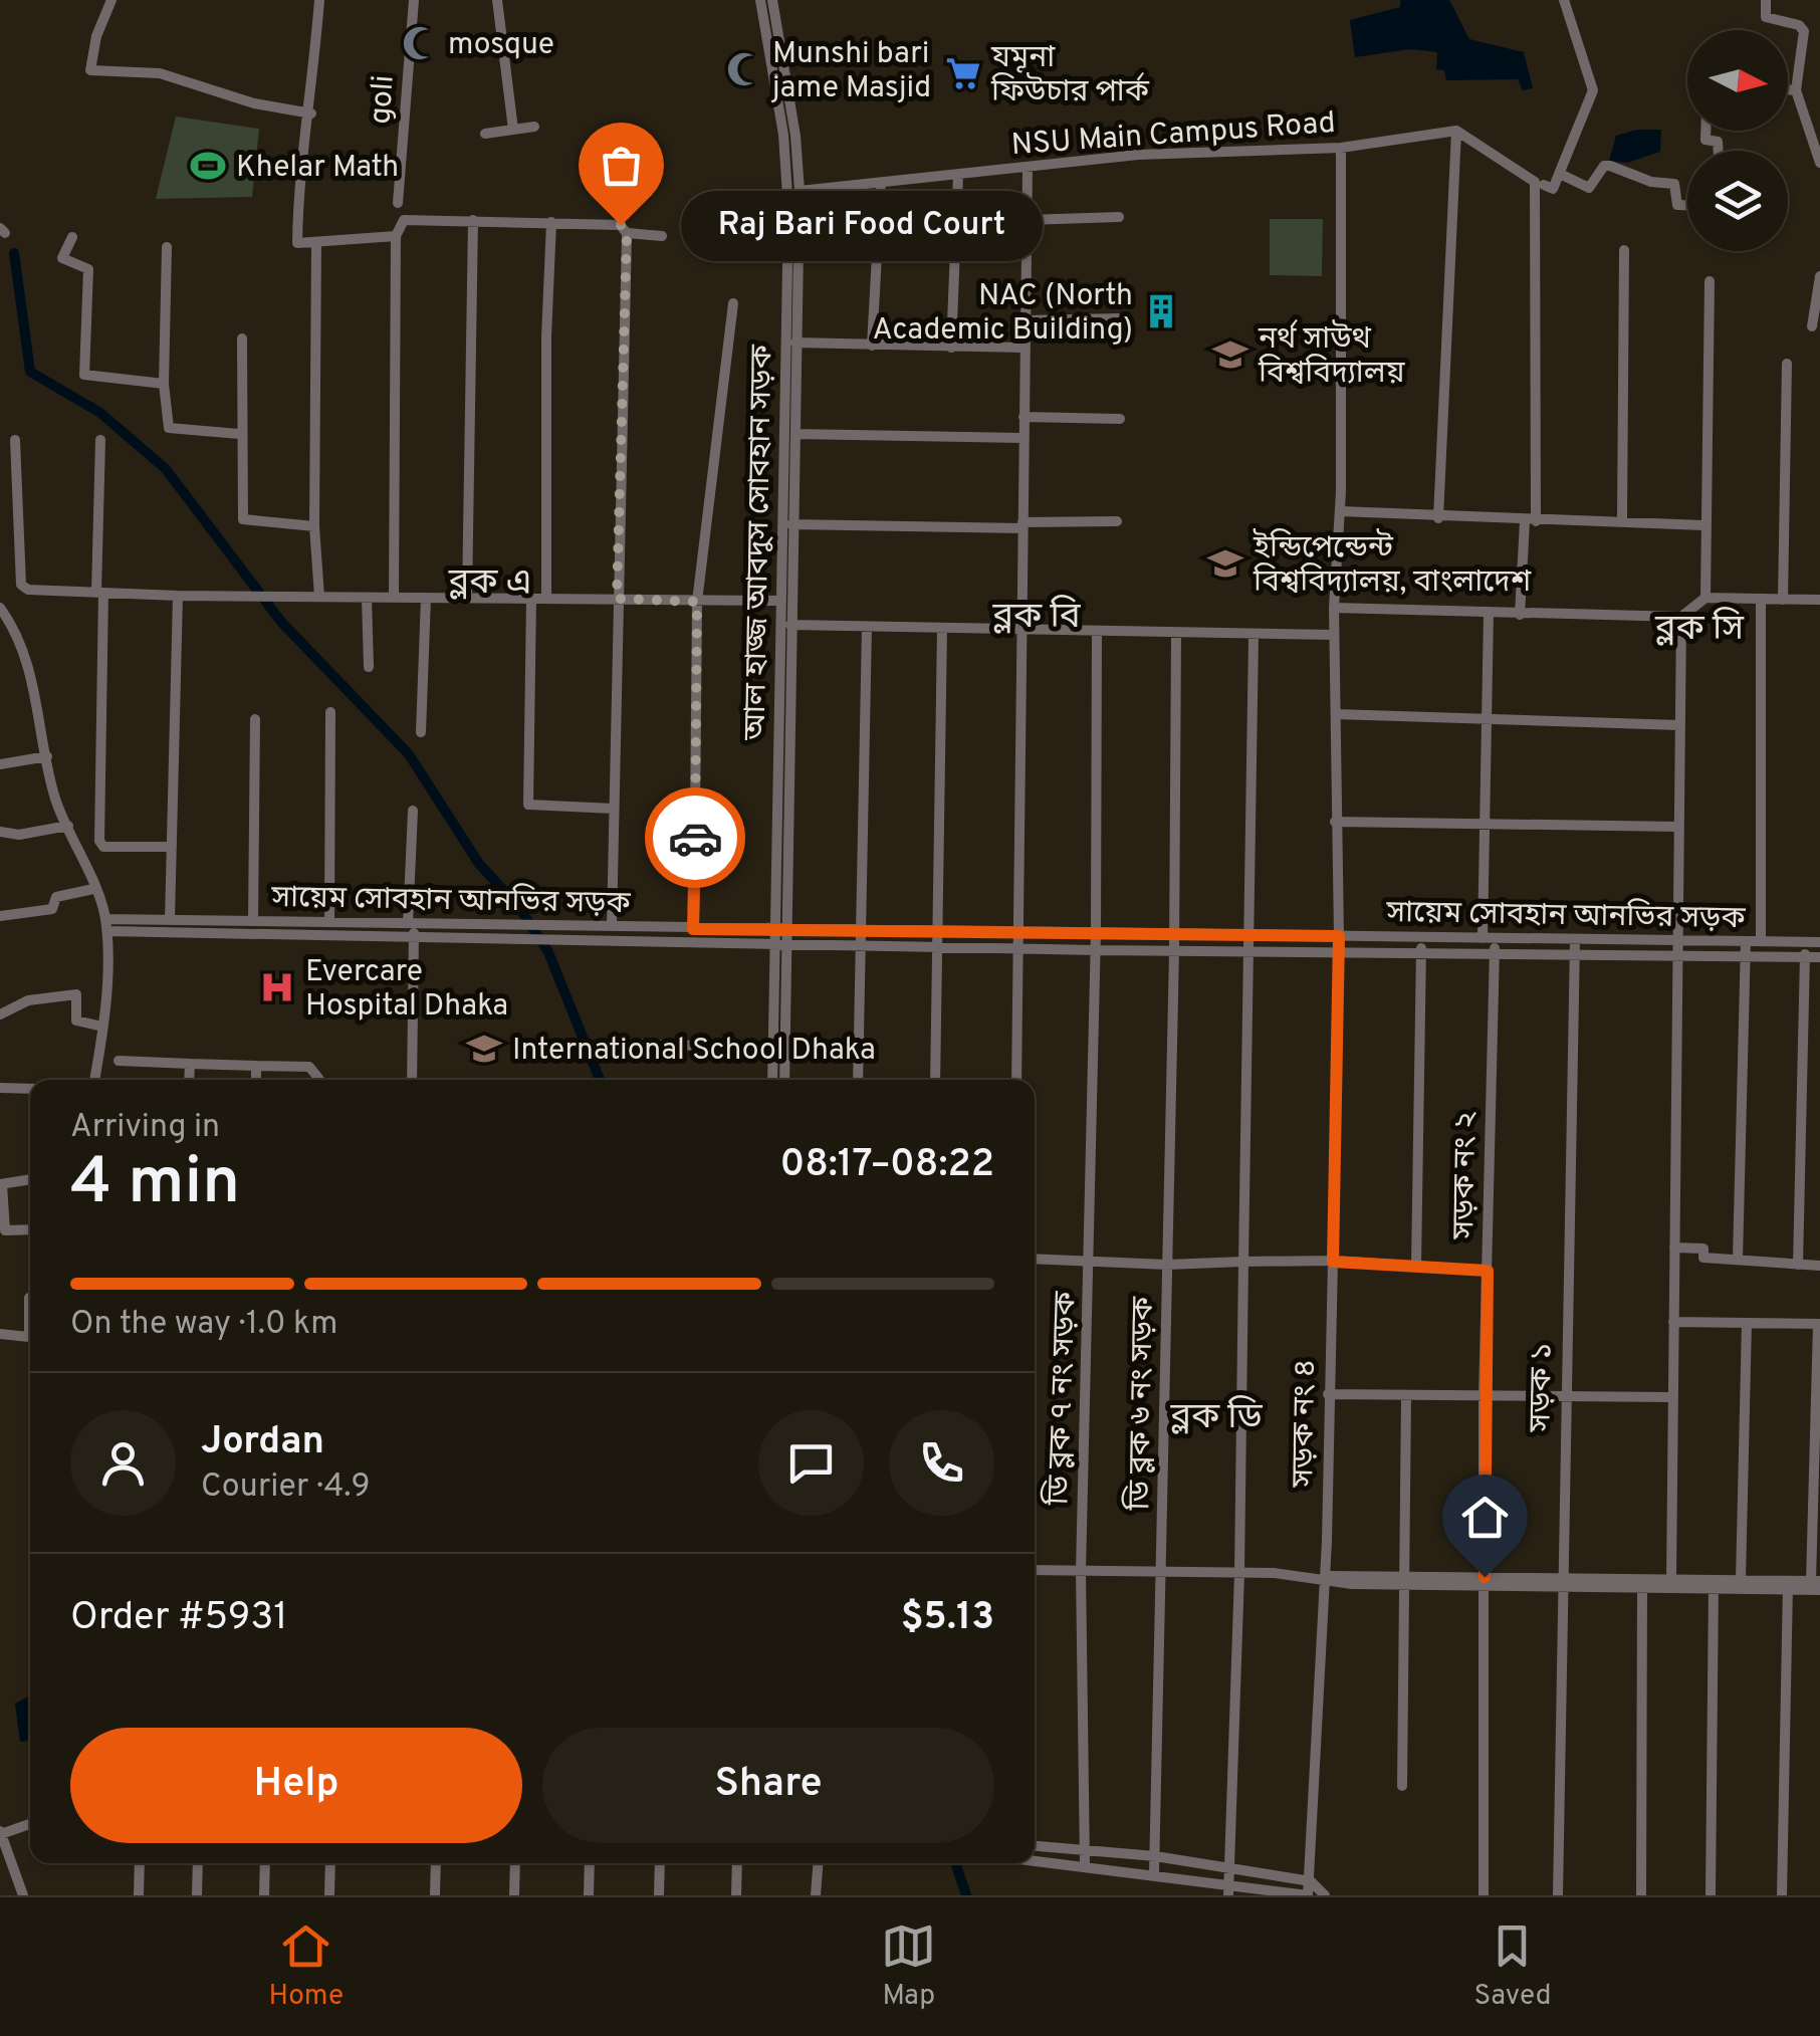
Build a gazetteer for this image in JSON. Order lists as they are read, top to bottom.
{
  "streets": {
    "street": [
      "goli",
      "NSU Main Campus Road",
      "আল হাজ্জ আবদুস সোবহান সড়ক",
      "সায়েম সোবহান আনভির সড়ক",
      "সড়ক নং ২",
      "সড়ক ১",
      "ডি ব্লক ৭ নং সড়ক",
      "ডি ব্লক ৬ নং সড়ক",
      "সড়ক নং ৪"
    ]
  },
  "crossings": [
    ["NSU Main Campus Road", "সড়ক নং ৪"],
    ["আল হাজ্জ আবদুস সোবহান সড়ক", "সায়েম সোবহান আনভির সড়ক"],
    ["সায়েম সোবহান আনভির সড়ক", "সড়ক নং ২"],
    ["সায়েম সোবহান আনভির সড়ক", "সড়ক ১"],
    ["সায়েম সোবহান আনভির সড়ক", "ডি ব্লক ৭ নং সড়ক"],
    ["সায়েম সোবহান আনভির সড়ক", "ডি ব্লক ৬ নং সড়ক"],
    ["সায়েম সোবহান আনভির সড়ক", "সড়ক নং ৪"]
  ],
  "districts": [
    "ব্লক এ",
    "ব্লক বি",
    "ব্লক সি",
    "ব্লক ডি"
  ],
  "places": {
    "mosque": ["mosque", "Munshi bari jame Masjid"],
    "supermarket": ["যমুনা ফিউচার পার্ক"],
    "sports": ["Khelar Math"],
    "other": ["Raj Bari Food Court"],
    "building": ["NAC (North Academic Building)"],
    "school or university": ["নর্থ সাউথ বিশ্ববিদ্যালয়", "ইন্ডিপেন্ডেন্ট বিশ্ববিদ্যালয়, বাংলাদেশ", "International School Dhaka"],
    "hospital": ["Evercare Hospital Dhaka"]
  },
  "north": "right",
  "page": {
    "bubble": "Raj Bari Food Court",
    "heading": ["4 min", "Arriving in", "08:17–08:22"],
    "panel": [
      "Jordan",
      "Courier · 4.9",
      "Order #5931",
      "$5.13"
    ],
    "bar": "On the way · 1.0 km",
    "buttons": ["Help", "Share"],
    "tabs": ["Home", "Map", "Saved"]
  }
}
